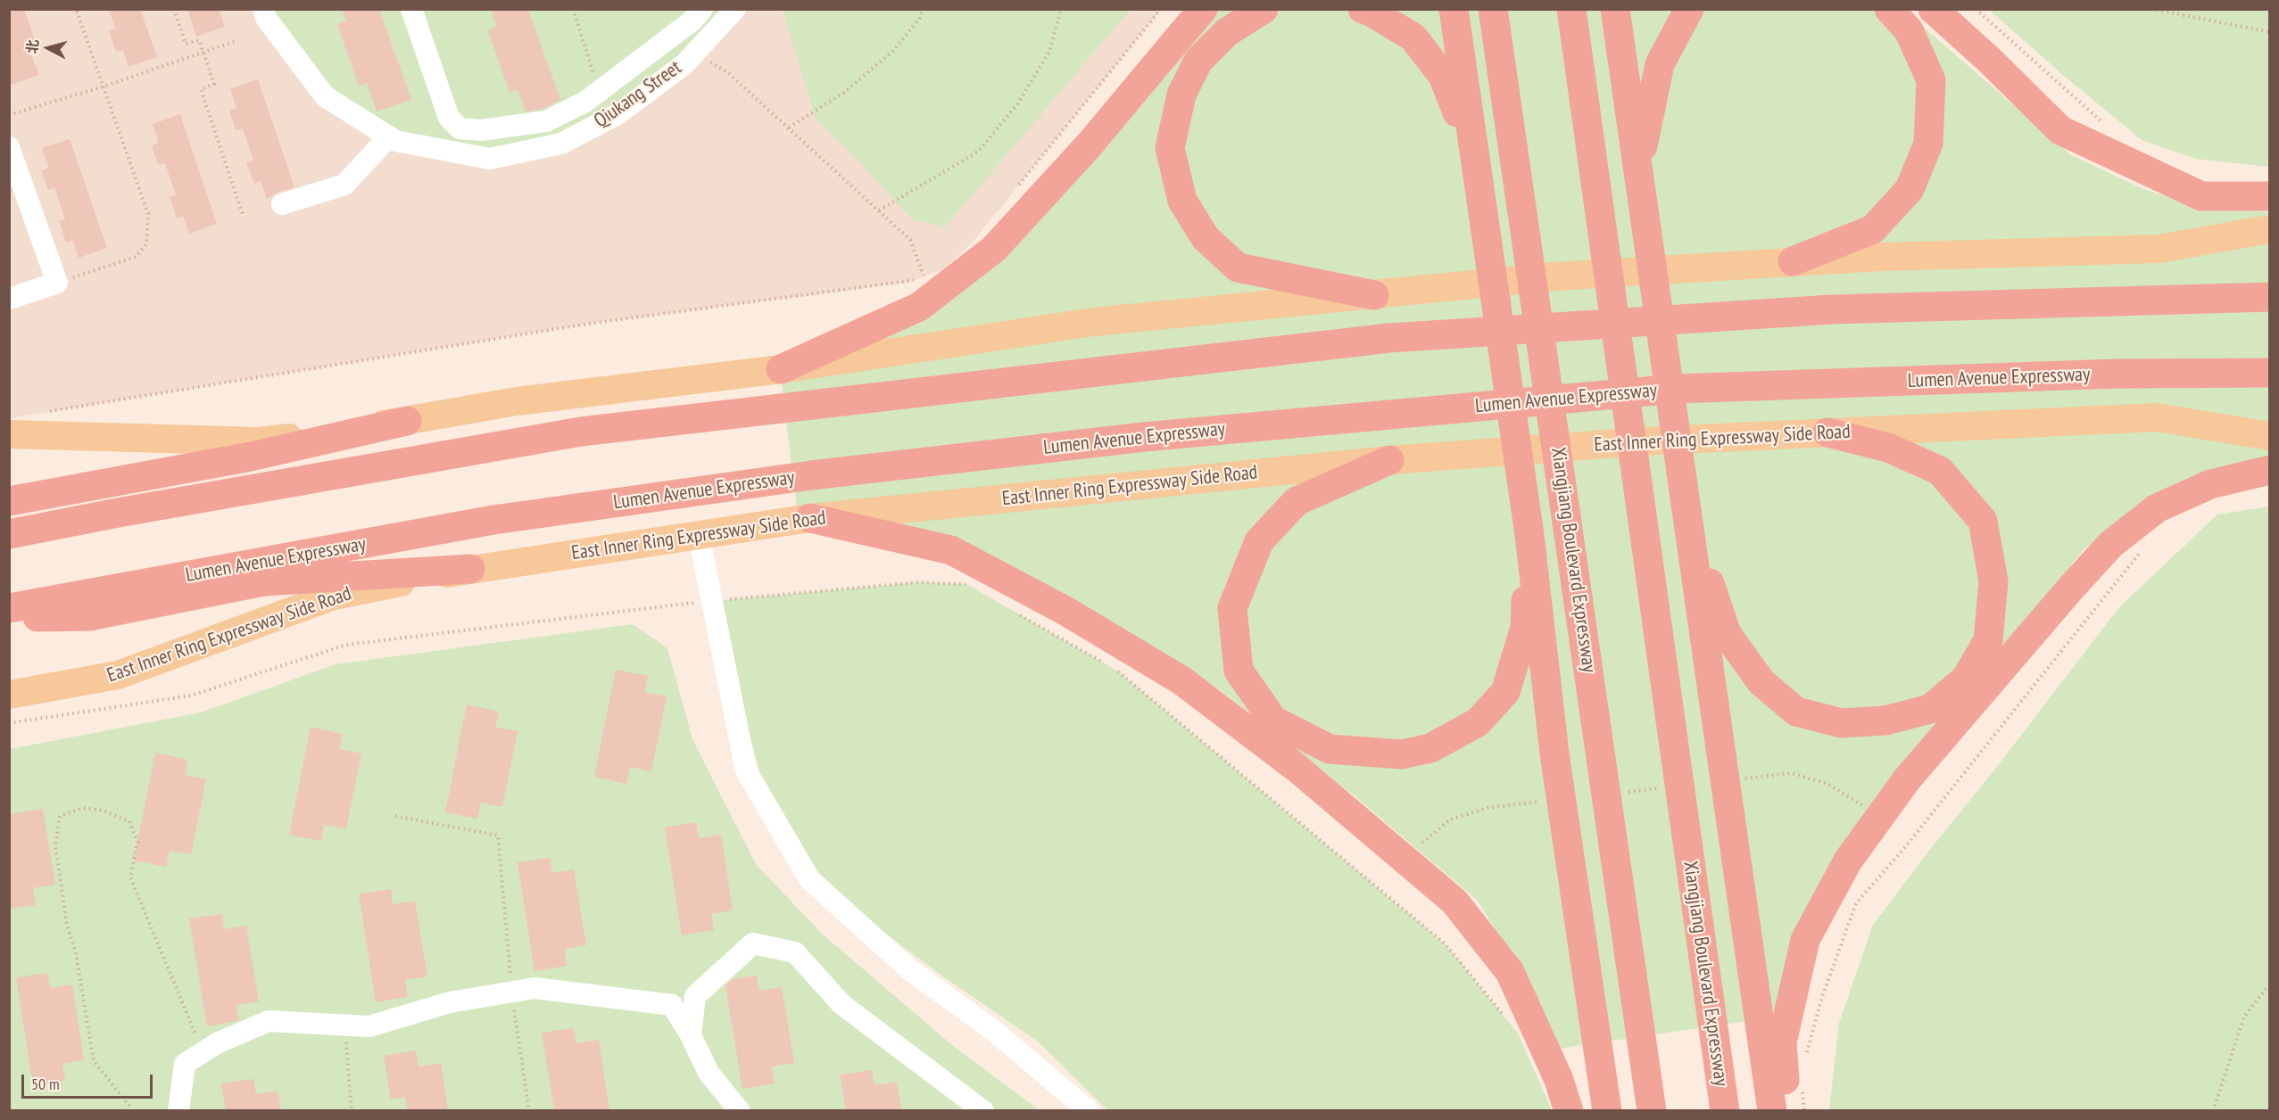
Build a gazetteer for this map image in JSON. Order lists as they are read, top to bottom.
{
  "streets": {
    "highway": ["Lumen Avenue Expressway", "Xiangjiang Boulevard Expressway"],
    "main road": ["East Inner Ring Expressway Side Road"],
    "street": ["Qiukang Street"]
  },
  "scale_bar": "50 m",
  "north": "left"
}
